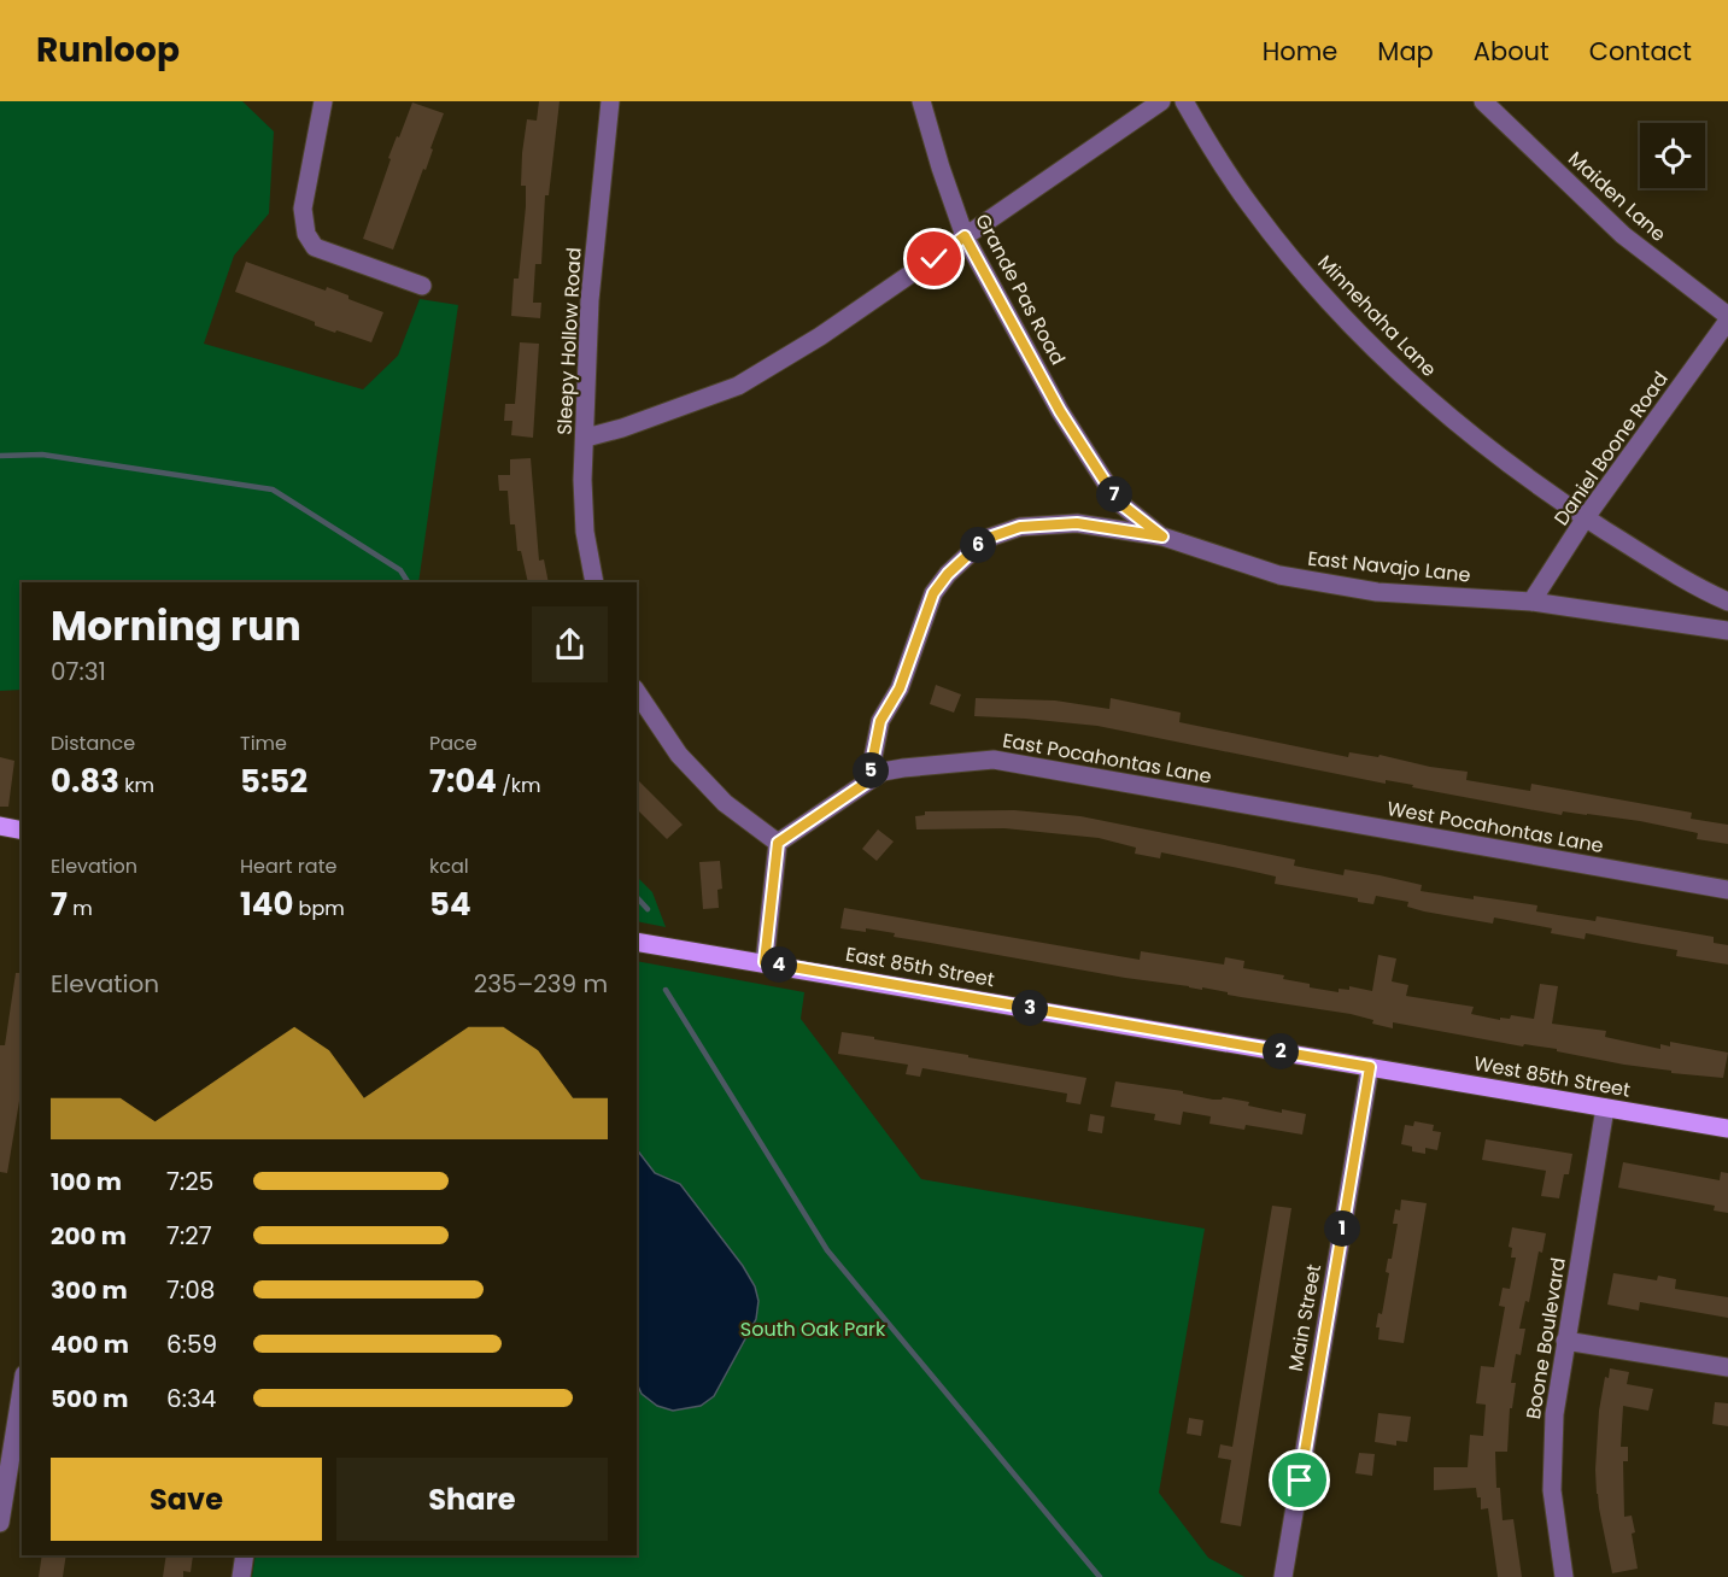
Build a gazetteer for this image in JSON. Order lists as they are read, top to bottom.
{
  "streets": {
    "main road": ["East 85th Street", "West 85th Street"],
    "street": [
      "Maiden Lane",
      "Grande Pas Road",
      "Minnehaha Lane",
      "Sleepy Hollow Road",
      "Daniel Boone Road",
      "East Navajo Lane",
      "East Pocahontas Lane",
      "West Pocahontas Lane",
      "Main Street",
      "Boone Boulevard"
    ]
  },
  "crossings": [
    ["Maiden Lane", "Daniel Boone Road"],
    ["Grande Pas Road", "East Navajo Lane"],
    ["Minnehaha Lane", "Daniel Boone Road"],
    ["Daniel Boone Road", "East Navajo Lane"],
    ["East Navajo Lane", "East Pocahontas Lane"],
    ["East Pocahontas Lane", "West Pocahontas Lane"],
    ["East 85th Street", "West 85th Street"],
    ["East 85th Street", "Main Street"],
    ["West 85th Street", "Main Street"],
    ["West 85th Street", "Boone Boulevard"]
  ],
  "parks": ["South Oak Park"],
  "page": {
    "header": "Runloop",
    "nav": [
      "Home",
      "Map",
      "About",
      "Contact"
    ],
    "pins": [
      "7",
      "6",
      "5",
      "4",
      "3",
      "2",
      "1"
    ],
    "heading": ["Morning run", "07:31"],
    "stats": [
      ["Distance", "0.83 km"],
      ["Time", "5:52"],
      ["Pace", "7:04 /km"],
      ["Elevation", "7 m"],
      ["Heart rate", "140 bpm"],
      ["kcal", "54"]
    ],
    "chart": ["Elevation", "235–239 m"],
    "list": [
      {
        "name": "100 m",
        "note": "7:25"
      },
      {
        "name": "200 m",
        "note": "7:27"
      },
      {
        "name": "300 m",
        "note": "7:08"
      },
      {
        "name": "400 m",
        "note": "6:59"
      },
      {
        "name": "500 m",
        "note": "6:34"
      }
    ],
    "buttons": ["Save", "Share"]
  }
}
